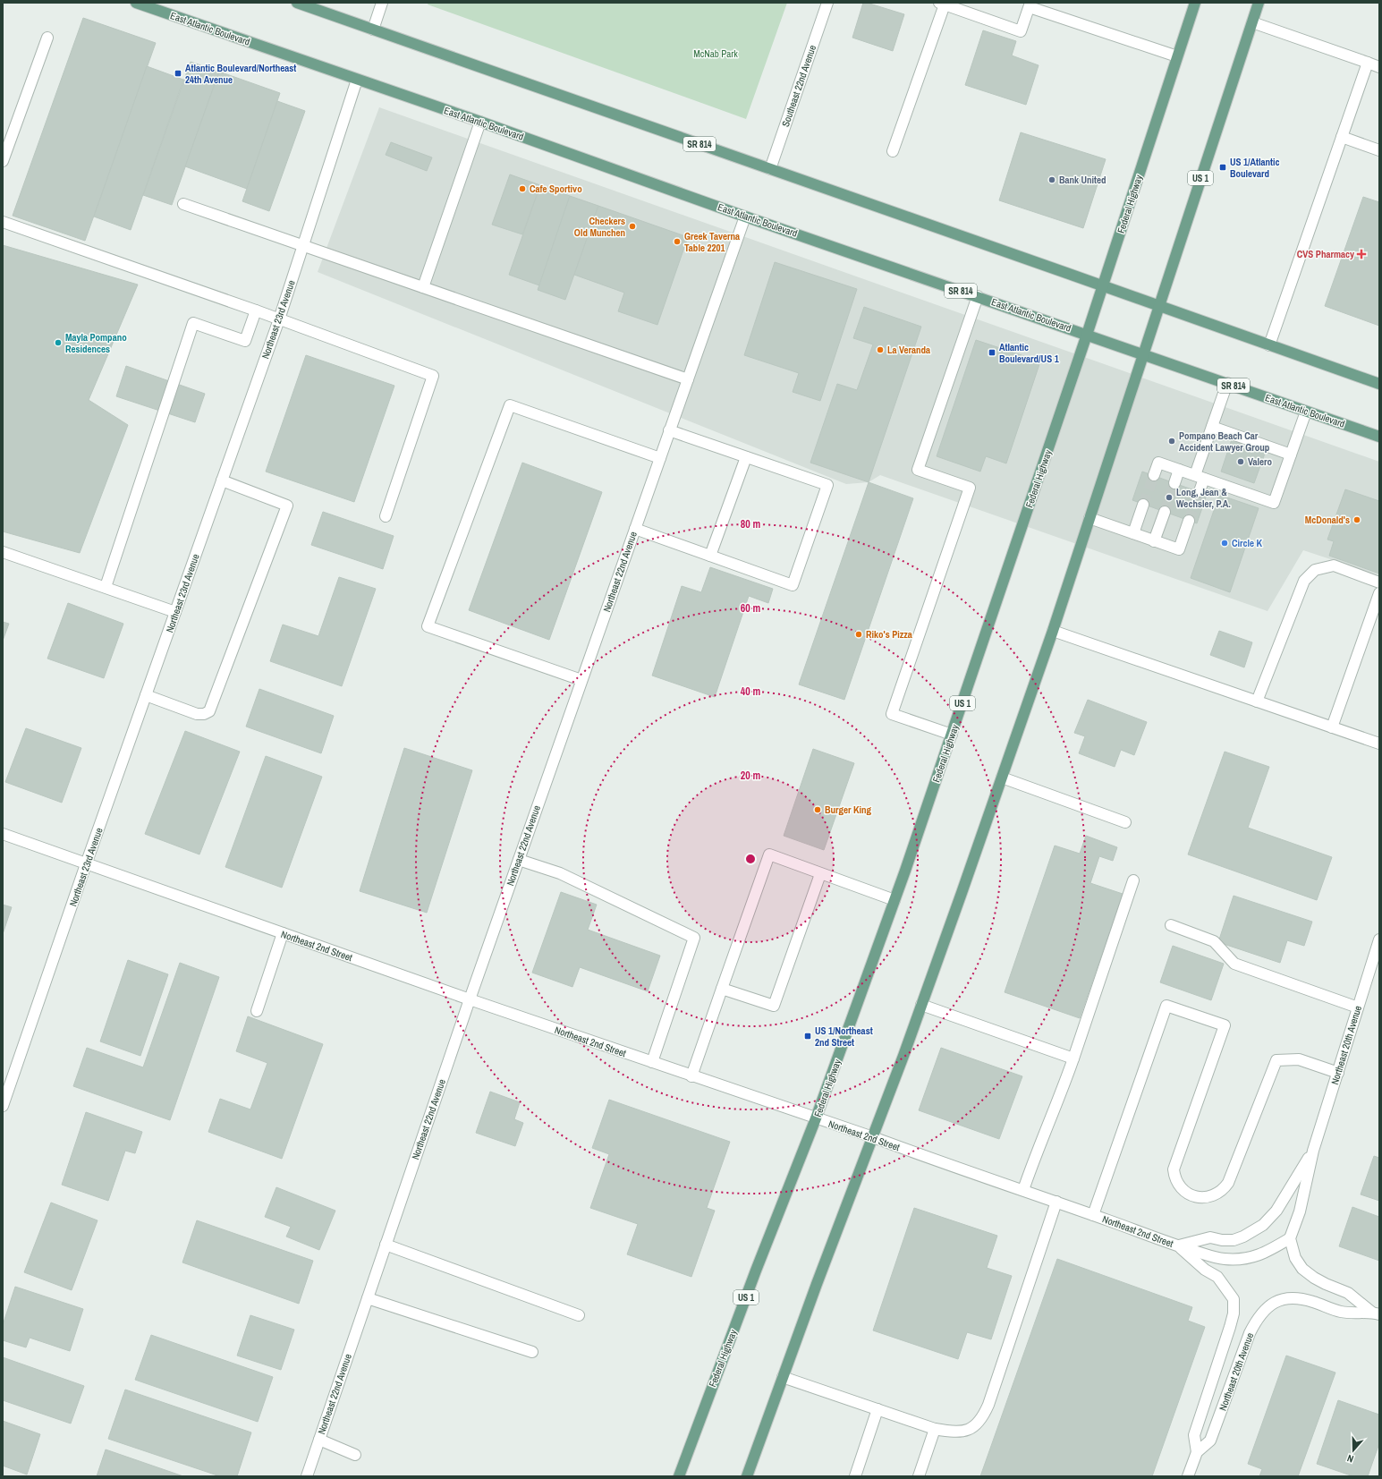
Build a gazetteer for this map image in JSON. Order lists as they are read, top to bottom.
{
  "streets": {
    "main road": [
      "East Atlantic Boulevard",
      "SR 814",
      "US 1",
      "Federal Highway"
    ],
    "street": [
      "Southeast 22nd Avenue",
      "Northeast 23rd Avenue",
      "Northeast 22nd Avenue",
      "Northeast 2nd Street",
      "Northeast 20th Avenue"
    ]
  },
  "crossings": [
    ["East Atlantic Boulevard", "US 1"],
    ["East Atlantic Boulevard", "Federal Highway"],
    ["East Atlantic Boulevard", "Northeast 23rd Avenue"],
    ["East Atlantic Boulevard", "Northeast 22nd Avenue"],
    ["Southeast 22nd Avenue", "SR 814"],
    ["SR 814", "US 1"],
    ["SR 814", "Federal Highway"],
    ["US 1", "Northeast 2nd Street"],
    ["Federal Highway", "Northeast 2nd Street"],
    ["Northeast 23rd Avenue", "Northeast 2nd Street"],
    ["Northeast 22nd Avenue", "Northeast 2nd Street"],
    ["Northeast 2nd Street", "Northeast 20th Avenue"]
  ],
  "parks": ["McNab Park"],
  "places": {
    "transit": [
      "Atlantic Boulevard/Northeast 24th Avenue",
      "US 1/Atlantic Boulevard",
      "Atlantic Boulevard/US 1",
      "US 1/Northeast 2nd Street"
    ],
    "other": [
      "Bank United",
      "Cafe Sportivo",
      "Checkers Old Munchen",
      "Greek Taverna Table 2201",
      "Mayla Pompano Residences",
      "La Veranda",
      "Pompano Beach Car Accident Lawyer Group",
      "Valero",
      "Long, Jean & Wechsler, P.A.",
      "McDonald's",
      "Circle K",
      "Riko's Pizza",
      "Burger King"
    ],
    "health": ["CVS Pharmacy"]
  },
  "north": "bottom",
  "rings": [
    "80 m",
    "60 m",
    "40 m",
    "20 m"
  ]
}
